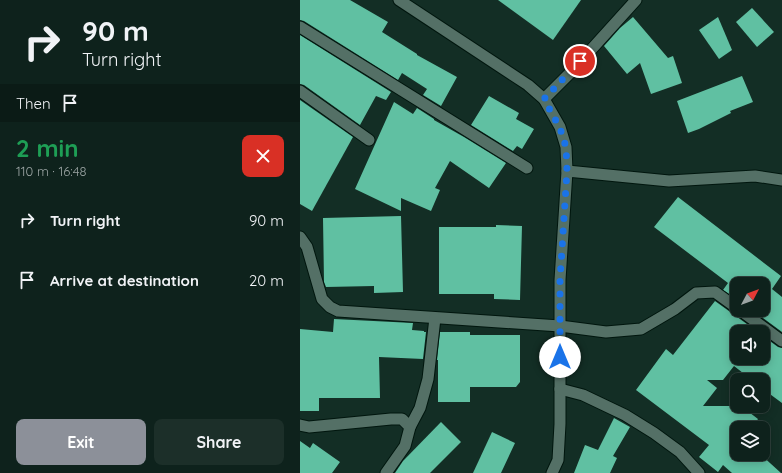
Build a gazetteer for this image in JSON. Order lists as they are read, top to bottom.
{
  "north": "top right",
  "page": {
    "turn": ["90 m", "Turn right"],
    "then": "Then",
    "heading": ["2 min", "110 m · 16:48"],
    "list": [
      {
        "name": "Turn right",
        "value": "90 m"
      },
      {
        "name": "Arrive at destination",
        "value": "20 m"
      }
    ],
    "buttons": ["Exit", "Share"]
  }
}
